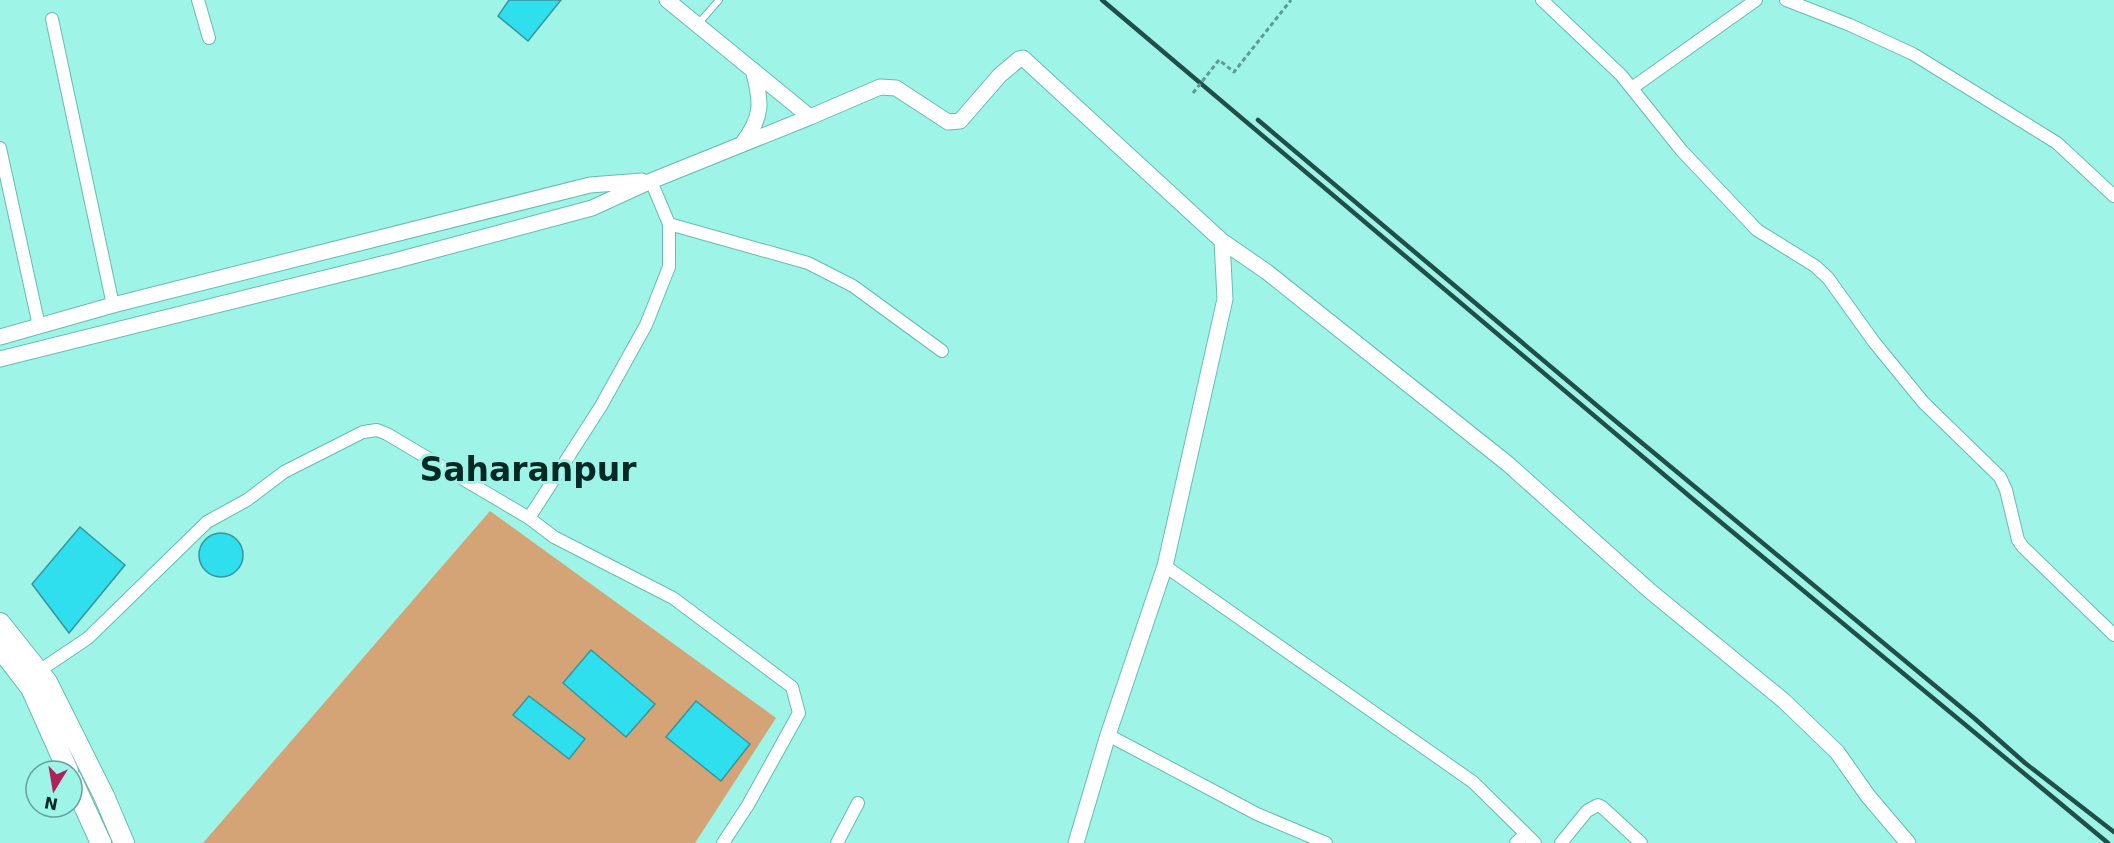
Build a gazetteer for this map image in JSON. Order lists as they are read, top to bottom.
{
  "districts": ["Saharanpur"],
  "north": "bottom"
}
